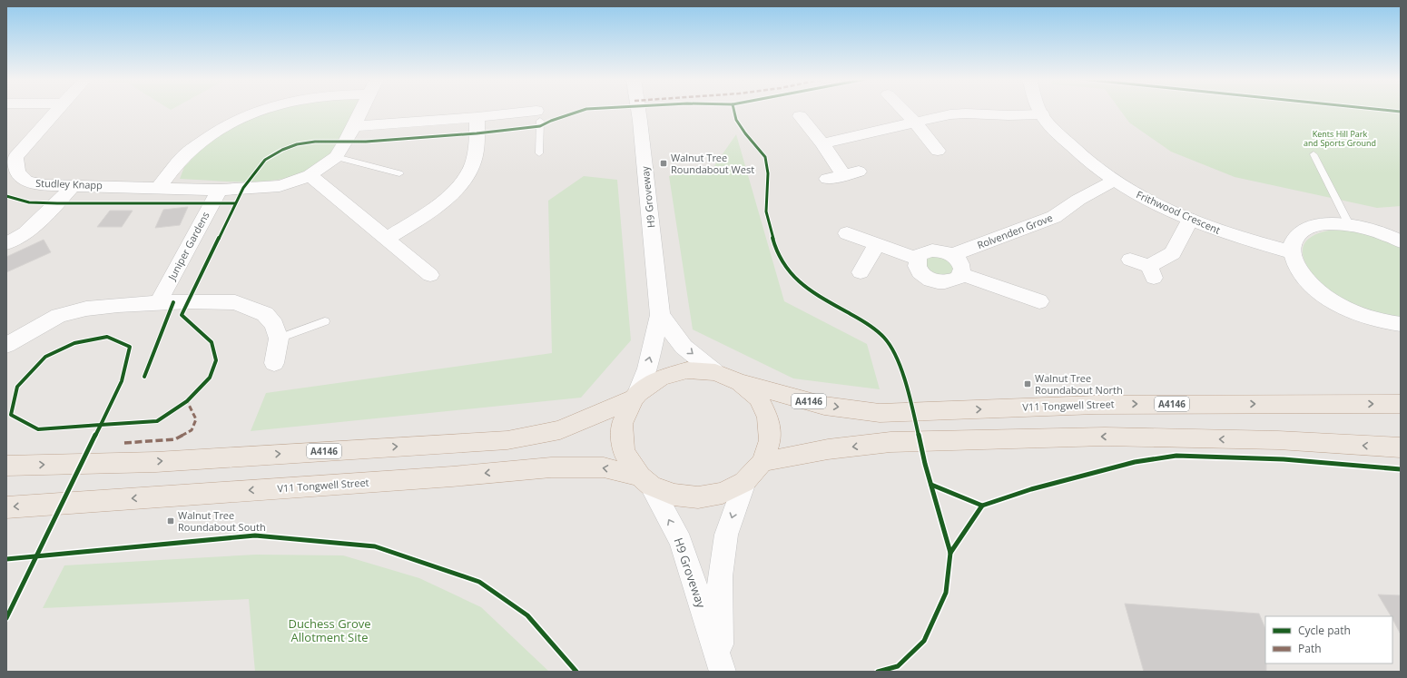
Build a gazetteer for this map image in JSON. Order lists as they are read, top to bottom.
{
  "streets": {
    "highway": ["A4146", "V11 Tongwell Street"],
    "street": [
      "Studley Knapp",
      "H9 Groveway",
      "Frithwood Crescent",
      "Rolvenden Grove",
      "Juniper Gardens"
    ]
  },
  "crossings": [
    ["Studley Knapp", "Juniper Gardens"],
    ["H9 Groveway", "A4146"],
    ["H9 Groveway", "V11 Tongwell Street"],
    ["Frithwood Crescent", "Rolvenden Grove"],
    ["A4146", "V11 Tongwell Street"]
  ],
  "parks": ["Kents Hill Park and Sports Ground", "Duchess Grove Allotment Site"],
  "places": {
    "transit": ["Walnut Tree Roundabout West", "Walnut Tree Roundabout North", "Walnut Tree Roundabout South"]
  },
  "legend": ["Cycle path", "Path"]
}
